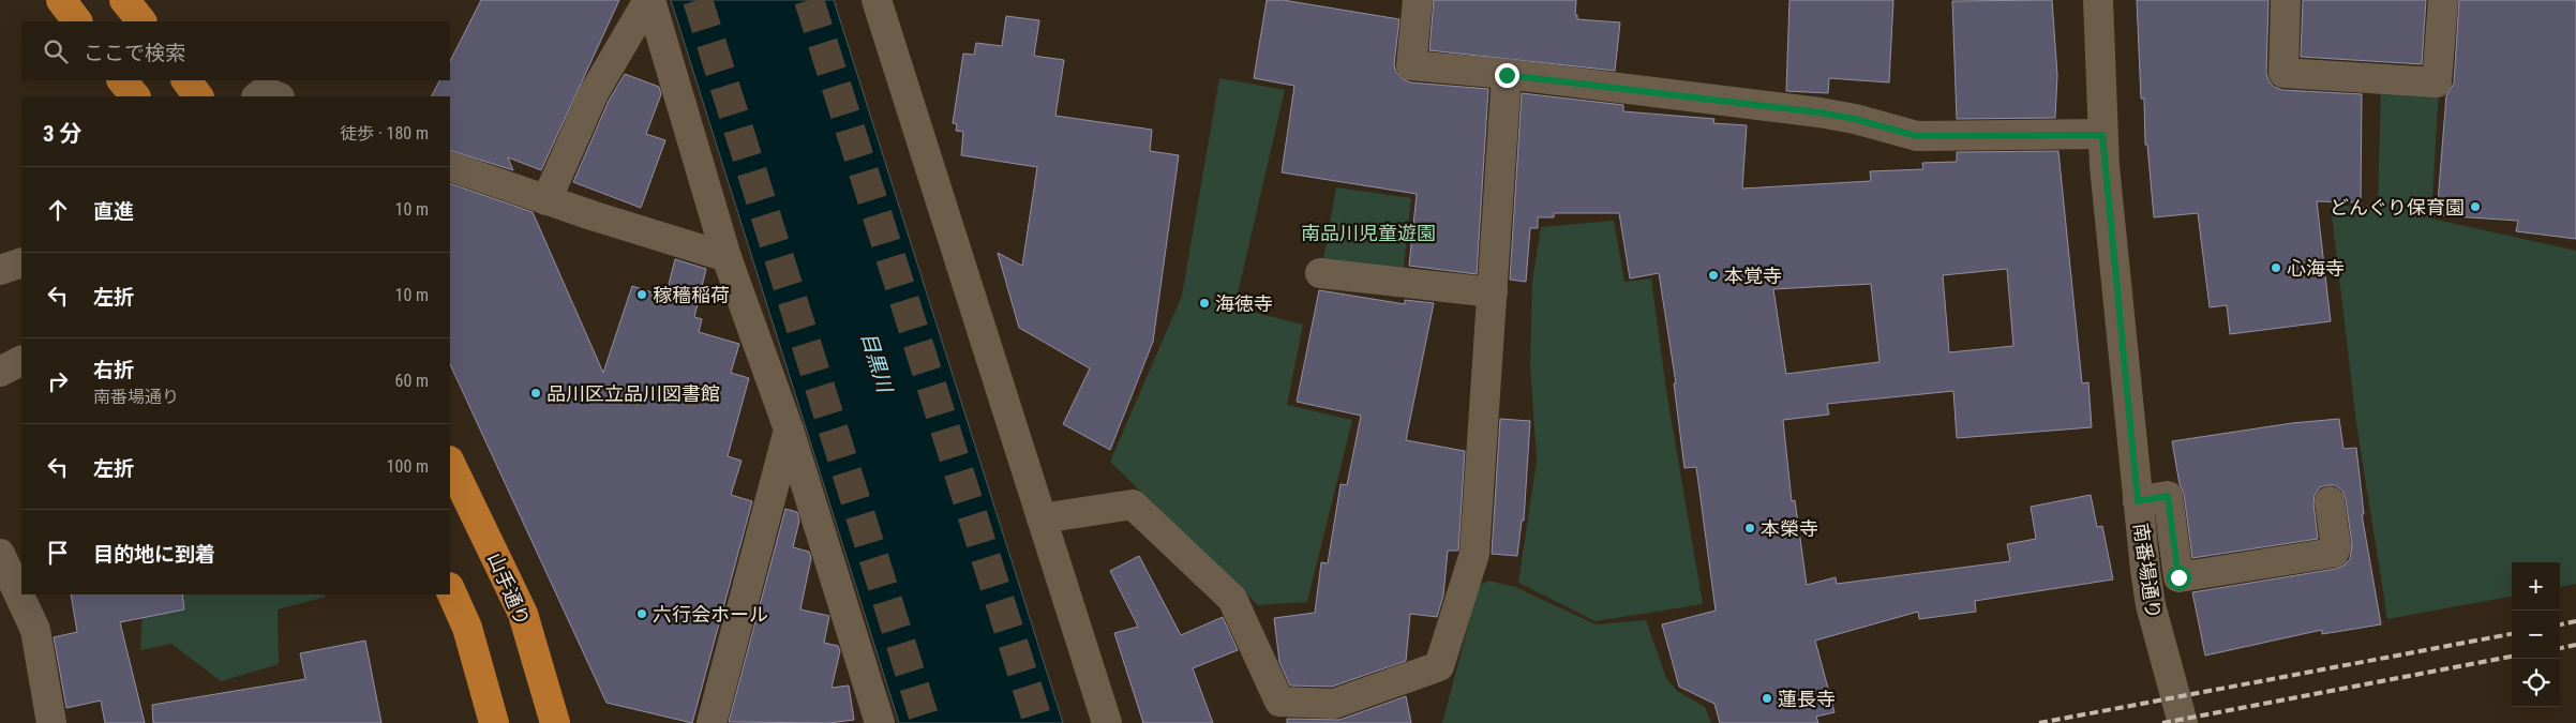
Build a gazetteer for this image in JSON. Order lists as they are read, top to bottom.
{
  "streets": {
    "highway": ["山手通り"],
    "street": ["南番場通り"]
  },
  "water": ["目黒川"],
  "parks": ["南品川児童遊園"],
  "places": [
    "どんぐり保育園",
    "心海寺",
    "本覚寺",
    "稼穡稲荷",
    "海徳寺",
    "品川区立品川図書館",
    "本榮寺",
    "六行会ホール",
    "蓮長寺"
  ],
  "page": {
    "search": "ここで検索",
    "heading": ["3 分", "徒歩 · 180 m"],
    "list": [
      ["直進", "10 m"],
      ["左折", "10 m"],
      ["右折", "南番場通り", "60 m"],
      ["左折", "100 m"],
      "目的地に到着"
    ],
    "map_buttons": ["+", "−"]
  }
}
